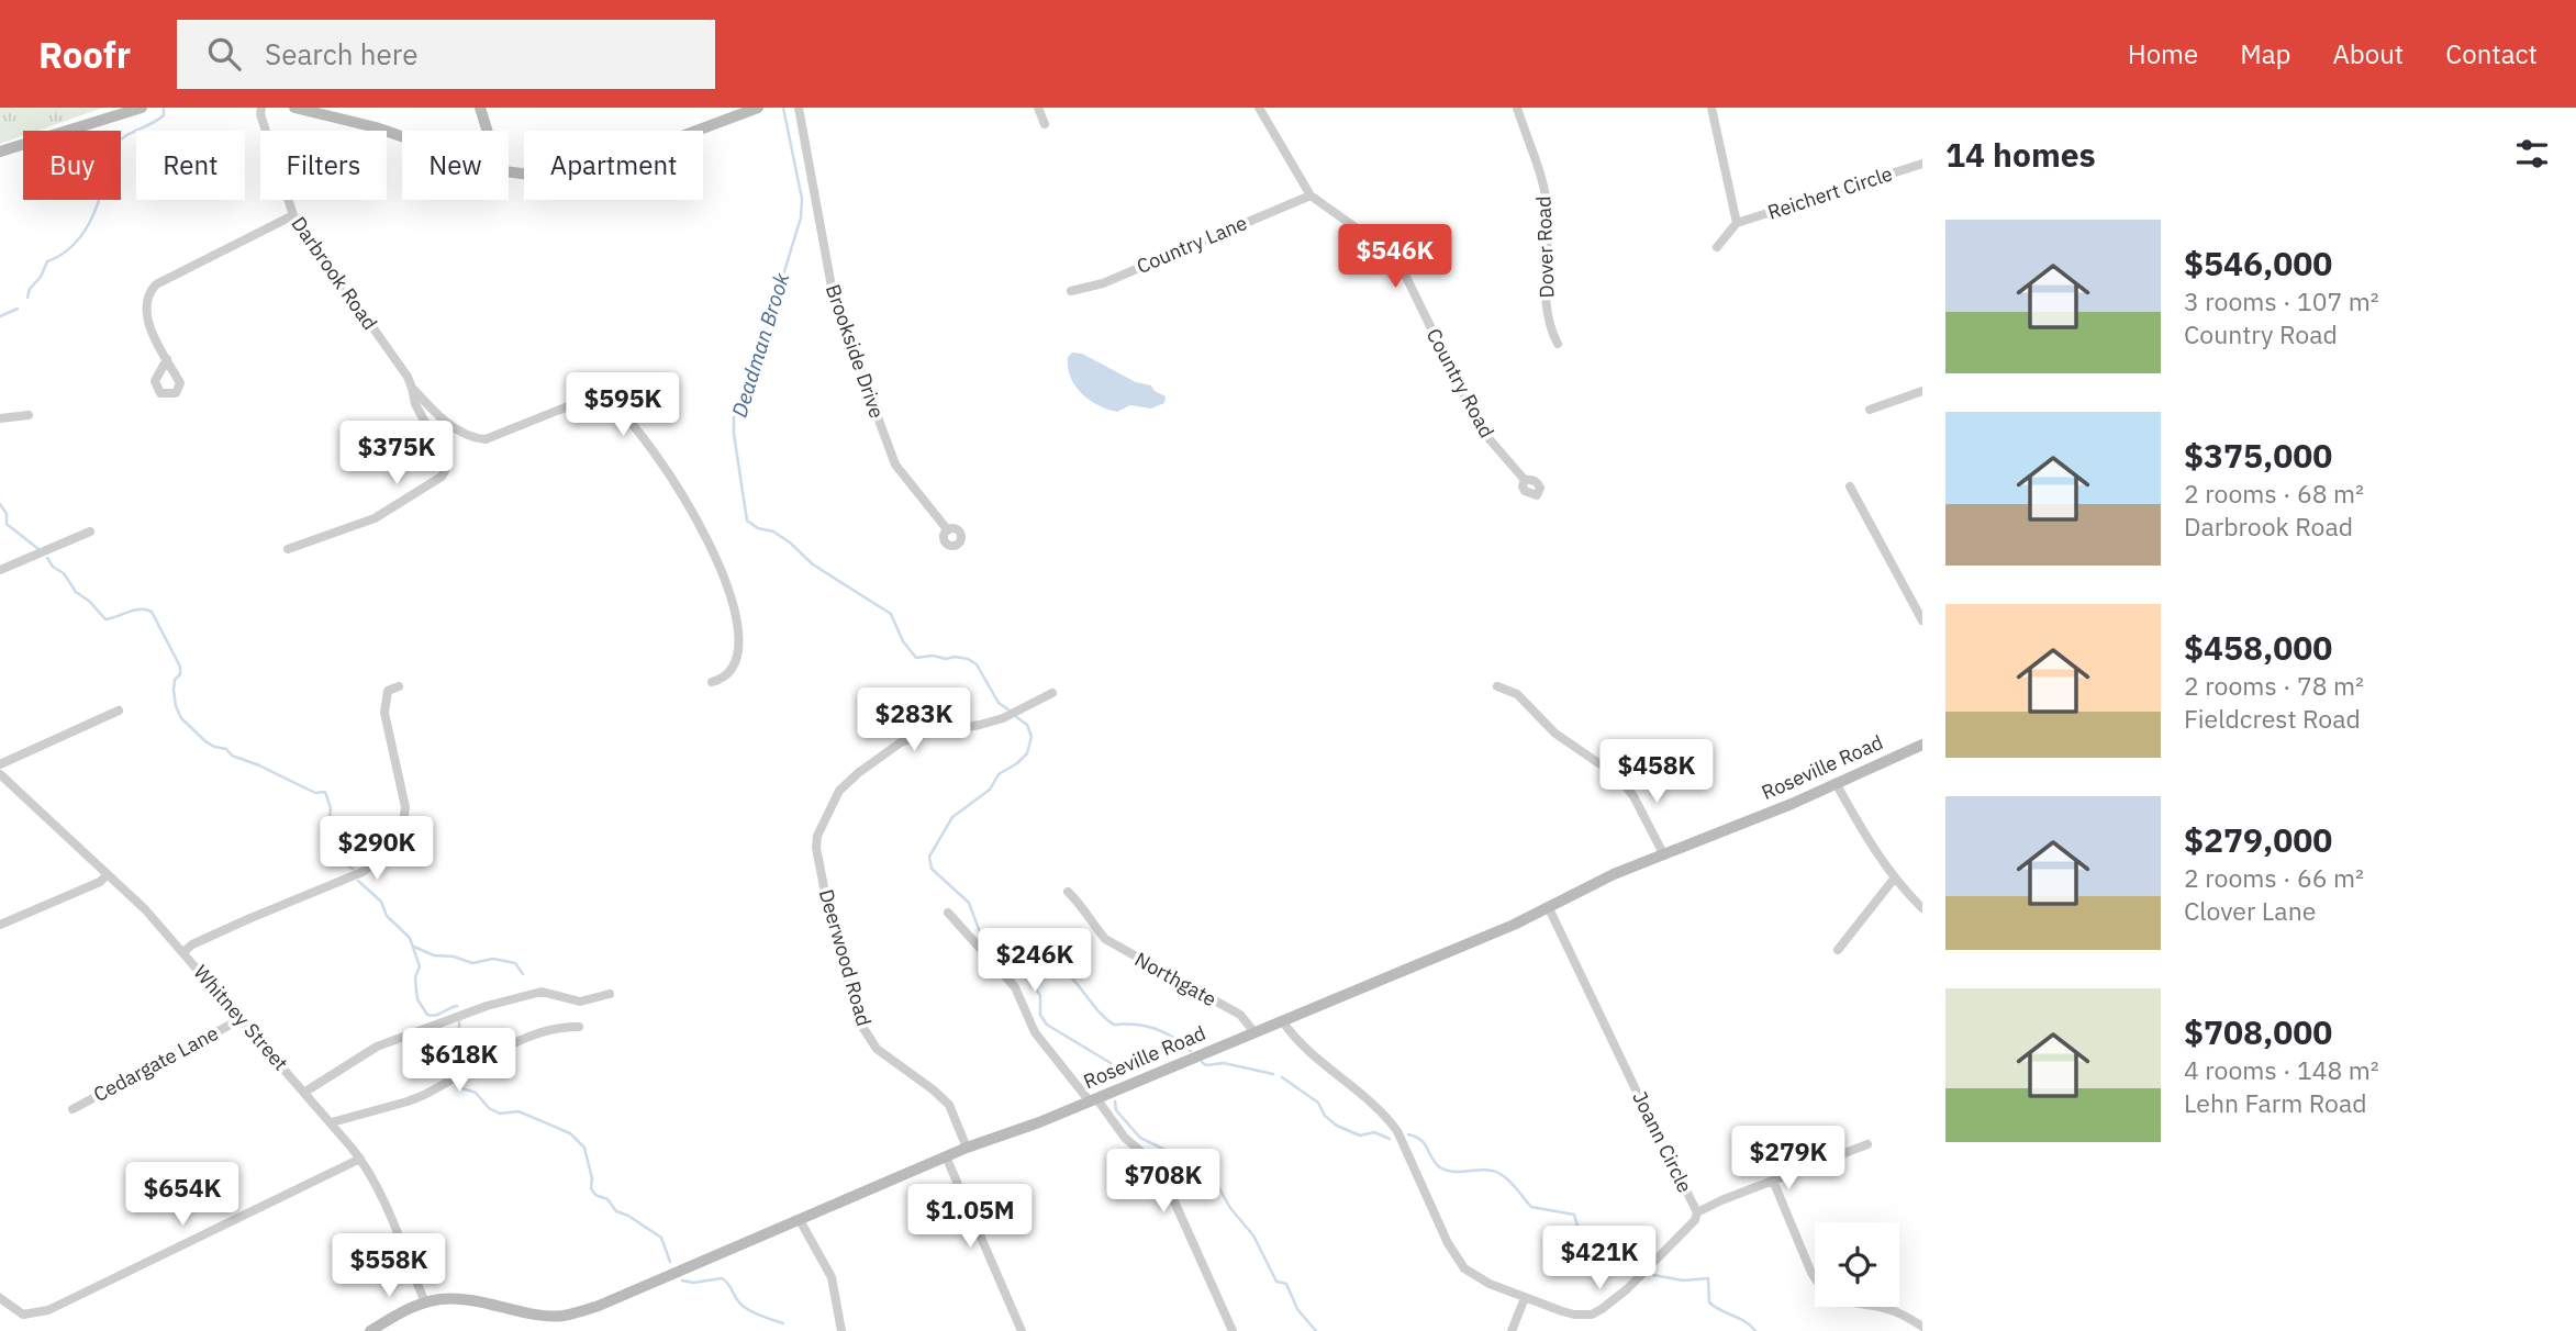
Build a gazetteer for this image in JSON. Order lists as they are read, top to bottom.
{
  "streets": {
    "street": [
      "Reichert Circle",
      "Country Lane",
      "Dover Road",
      "Darbrook Road",
      "Brookside Drive",
      "Country Road",
      "Roseville Road",
      "Deerwood Road",
      "Northgate",
      "Whitney Street",
      "Cedargate Lane",
      "Joann Circle"
    ]
  },
  "crossings": [
    ["Country Lane", "Country Road"],
    ["Roseville Road", "Deerwood Road"],
    ["Roseville Road", "Northgate"],
    ["Roseville Road", "Whitney Street"],
    ["Roseville Road", "Joann Circle"],
    ["Whitney Street", "Cedargate Lane"]
  ],
  "water": ["Deadman Brook"],
  "page": {
    "header": "Roofr",
    "search": "Search here",
    "nav": [
      "Home",
      "Map",
      "About",
      "Contact"
    ],
    "heading": "14 homes",
    "chip": [
      "Buy",
      "Rent",
      "Filters",
      "New",
      "Apartment"
    ],
    "list": [
      {
        "name": "$546,000",
        "note": "3 rooms · 107 m² · Country Road"
      },
      {
        "name": "$375,000",
        "note": "2 rooms · 68 m² · Darbrook Road"
      },
      {
        "name": "$458,000",
        "note": "2 rooms · 78 m² · Fieldcrest Road"
      },
      {
        "name": "$279,000",
        "note": "2 rooms · 66 m² · Clover Lane"
      },
      {
        "name": "$708,000",
        "note": "4 rooms · 148 m² · Lehn Farm Road"
      }
    ],
    "price": [
      "$546K",
      "$595K",
      "$375K",
      "$283K",
      "$458K",
      "$290K",
      "$246K",
      "$618K",
      "$279K",
      "$708K",
      "$654K",
      "$1.05M",
      "$421K",
      "$558K"
    ]
  }
}
